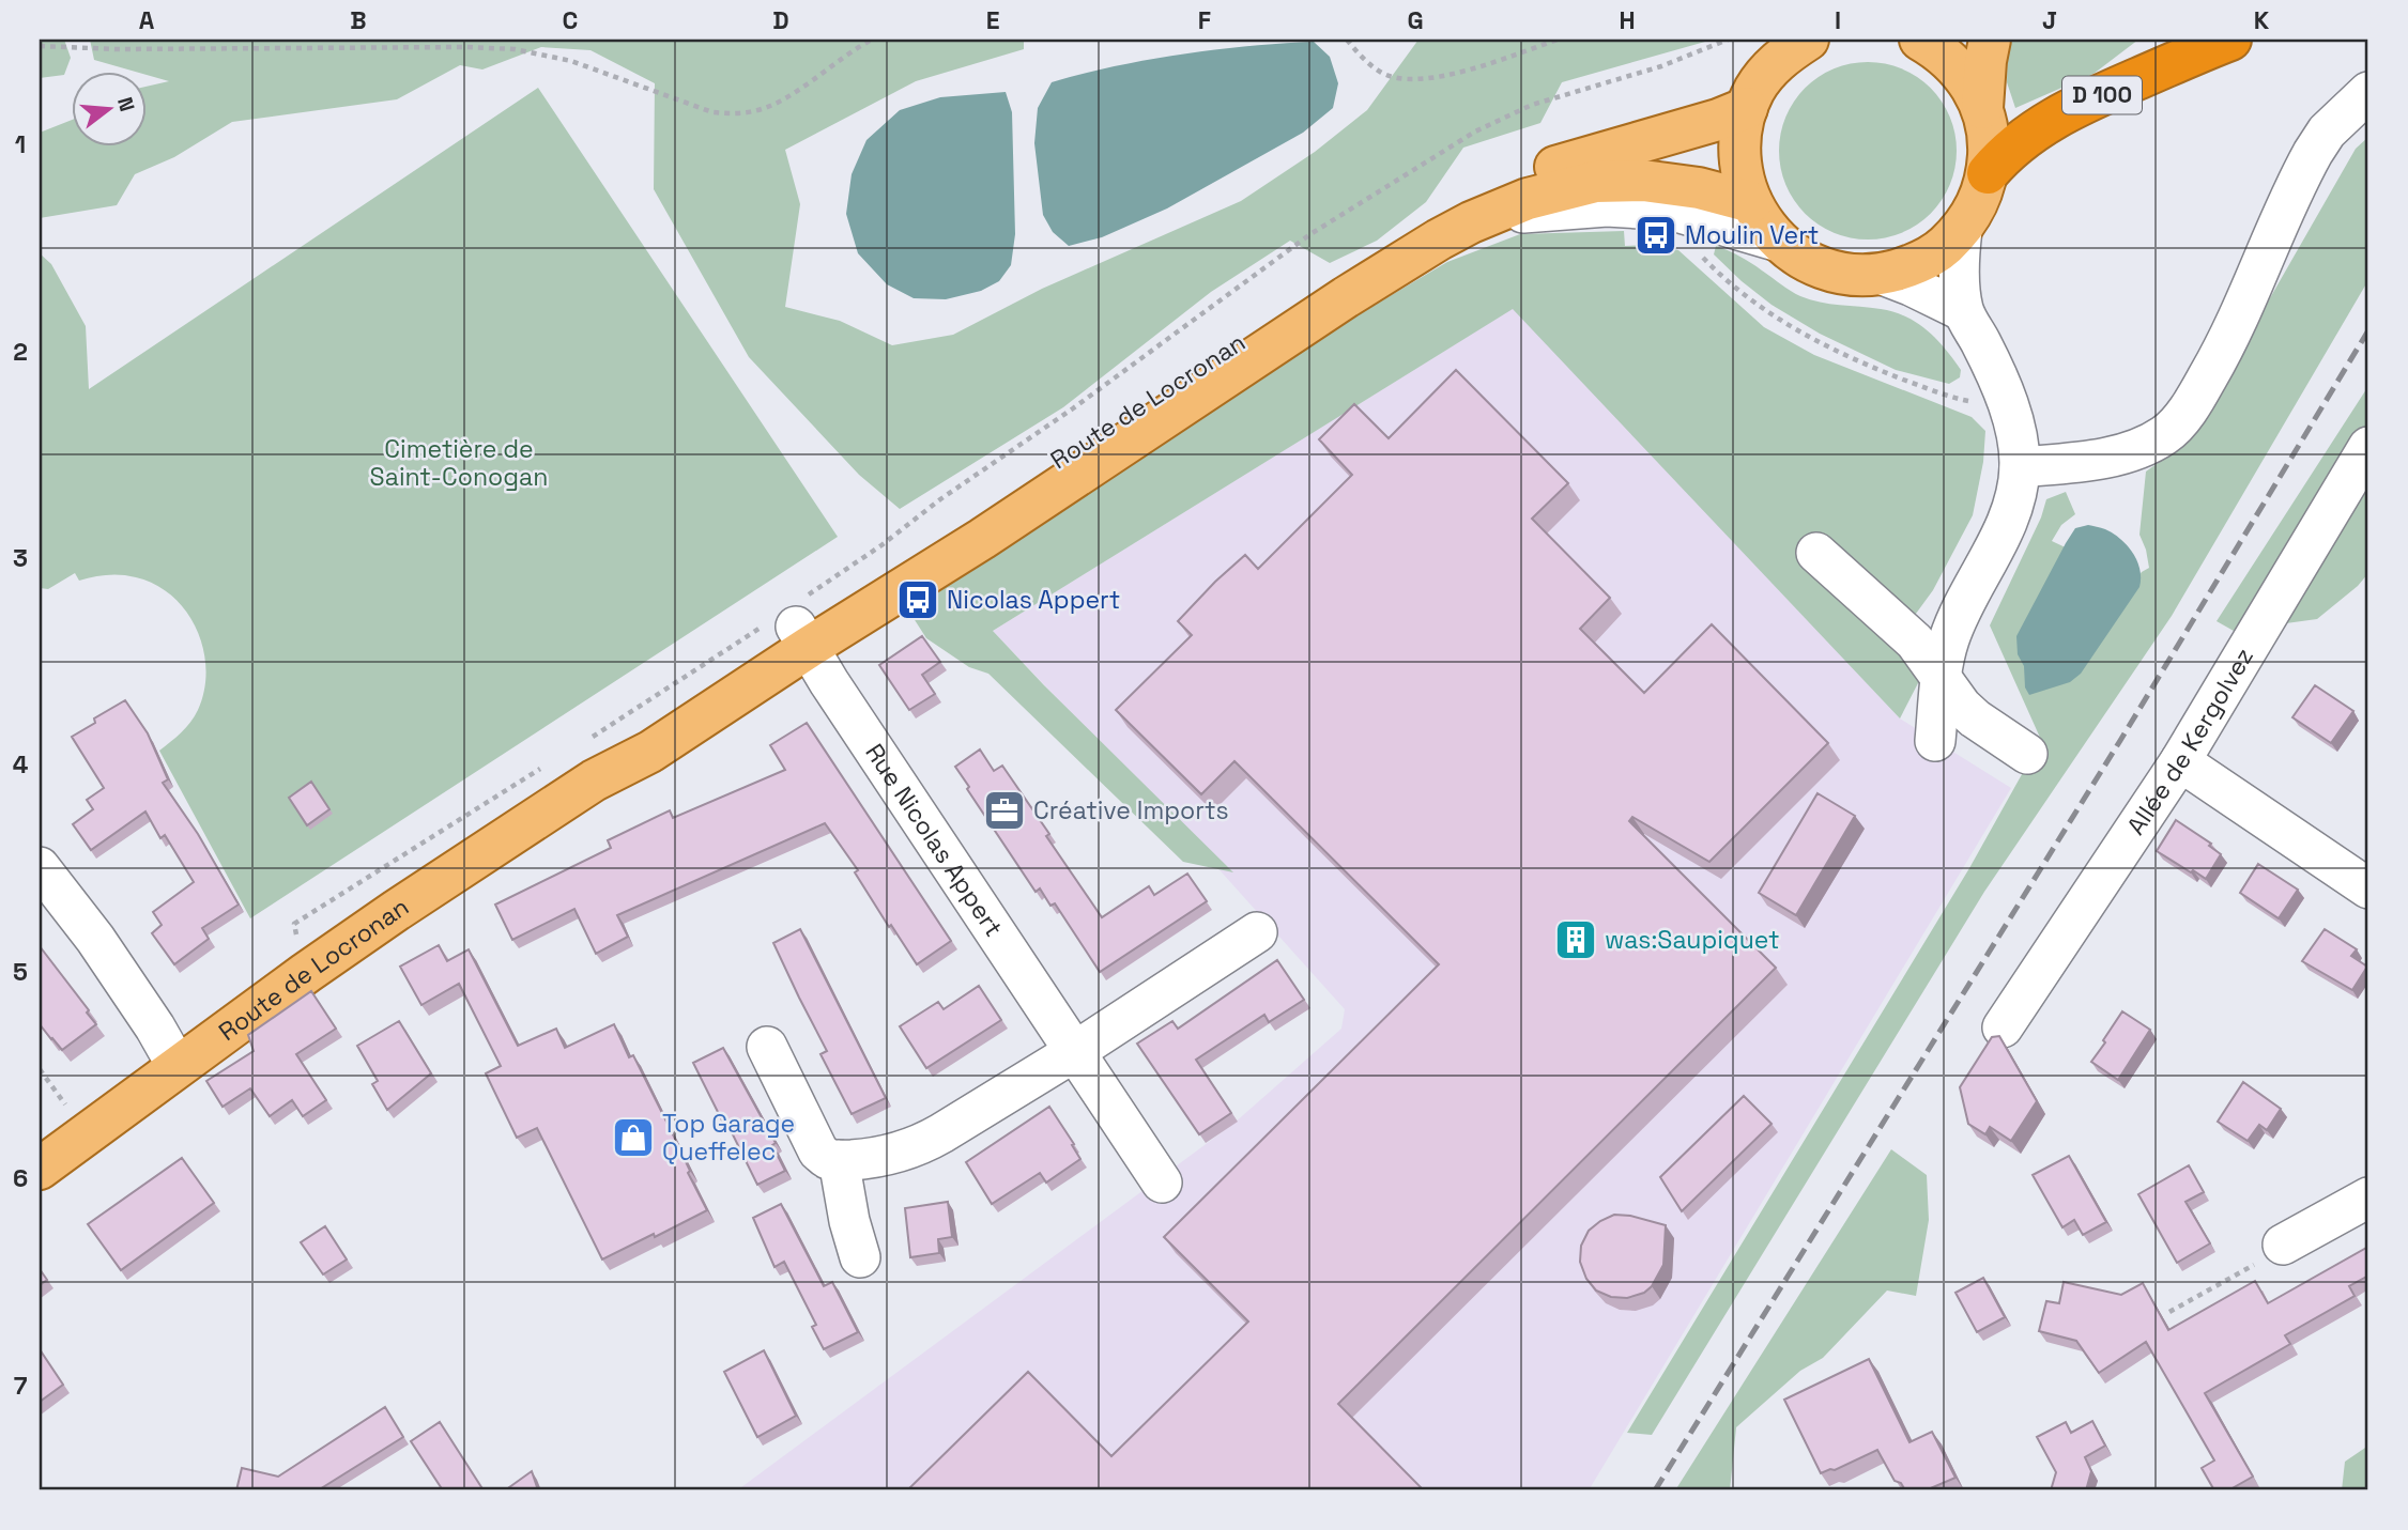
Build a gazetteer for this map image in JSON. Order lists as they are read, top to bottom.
{
  "streets": {
    "highway": ["D 100"],
    "main road": ["Route de Locronan"],
    "street": ["Allée de Kergolvez", "Rue Nicolas Appert"]
  },
  "crossings": [
    ["Route de Locronan", "Rue Nicolas Appert"]
  ],
  "parks": ["Cimetière de Saint-Conogan"],
  "places": {
    "bus stop": ["Moulin Vert", "Nicolas Appert"],
    "office": ["Créative Imports"],
    "building": ["was:Saupiquet"],
    "shop": ["Top Garage Queffelec"]
  },
  "north": "right",
  "grid": {
    "columns": [
      "A",
      "B",
      "C",
      "D",
      "E",
      "F",
      "G",
      "H",
      "I",
      "J",
      "K"
    ],
    "rows": [
      "1",
      "2",
      "3",
      "4",
      "5",
      "6",
      "7"
    ]
  }
}
